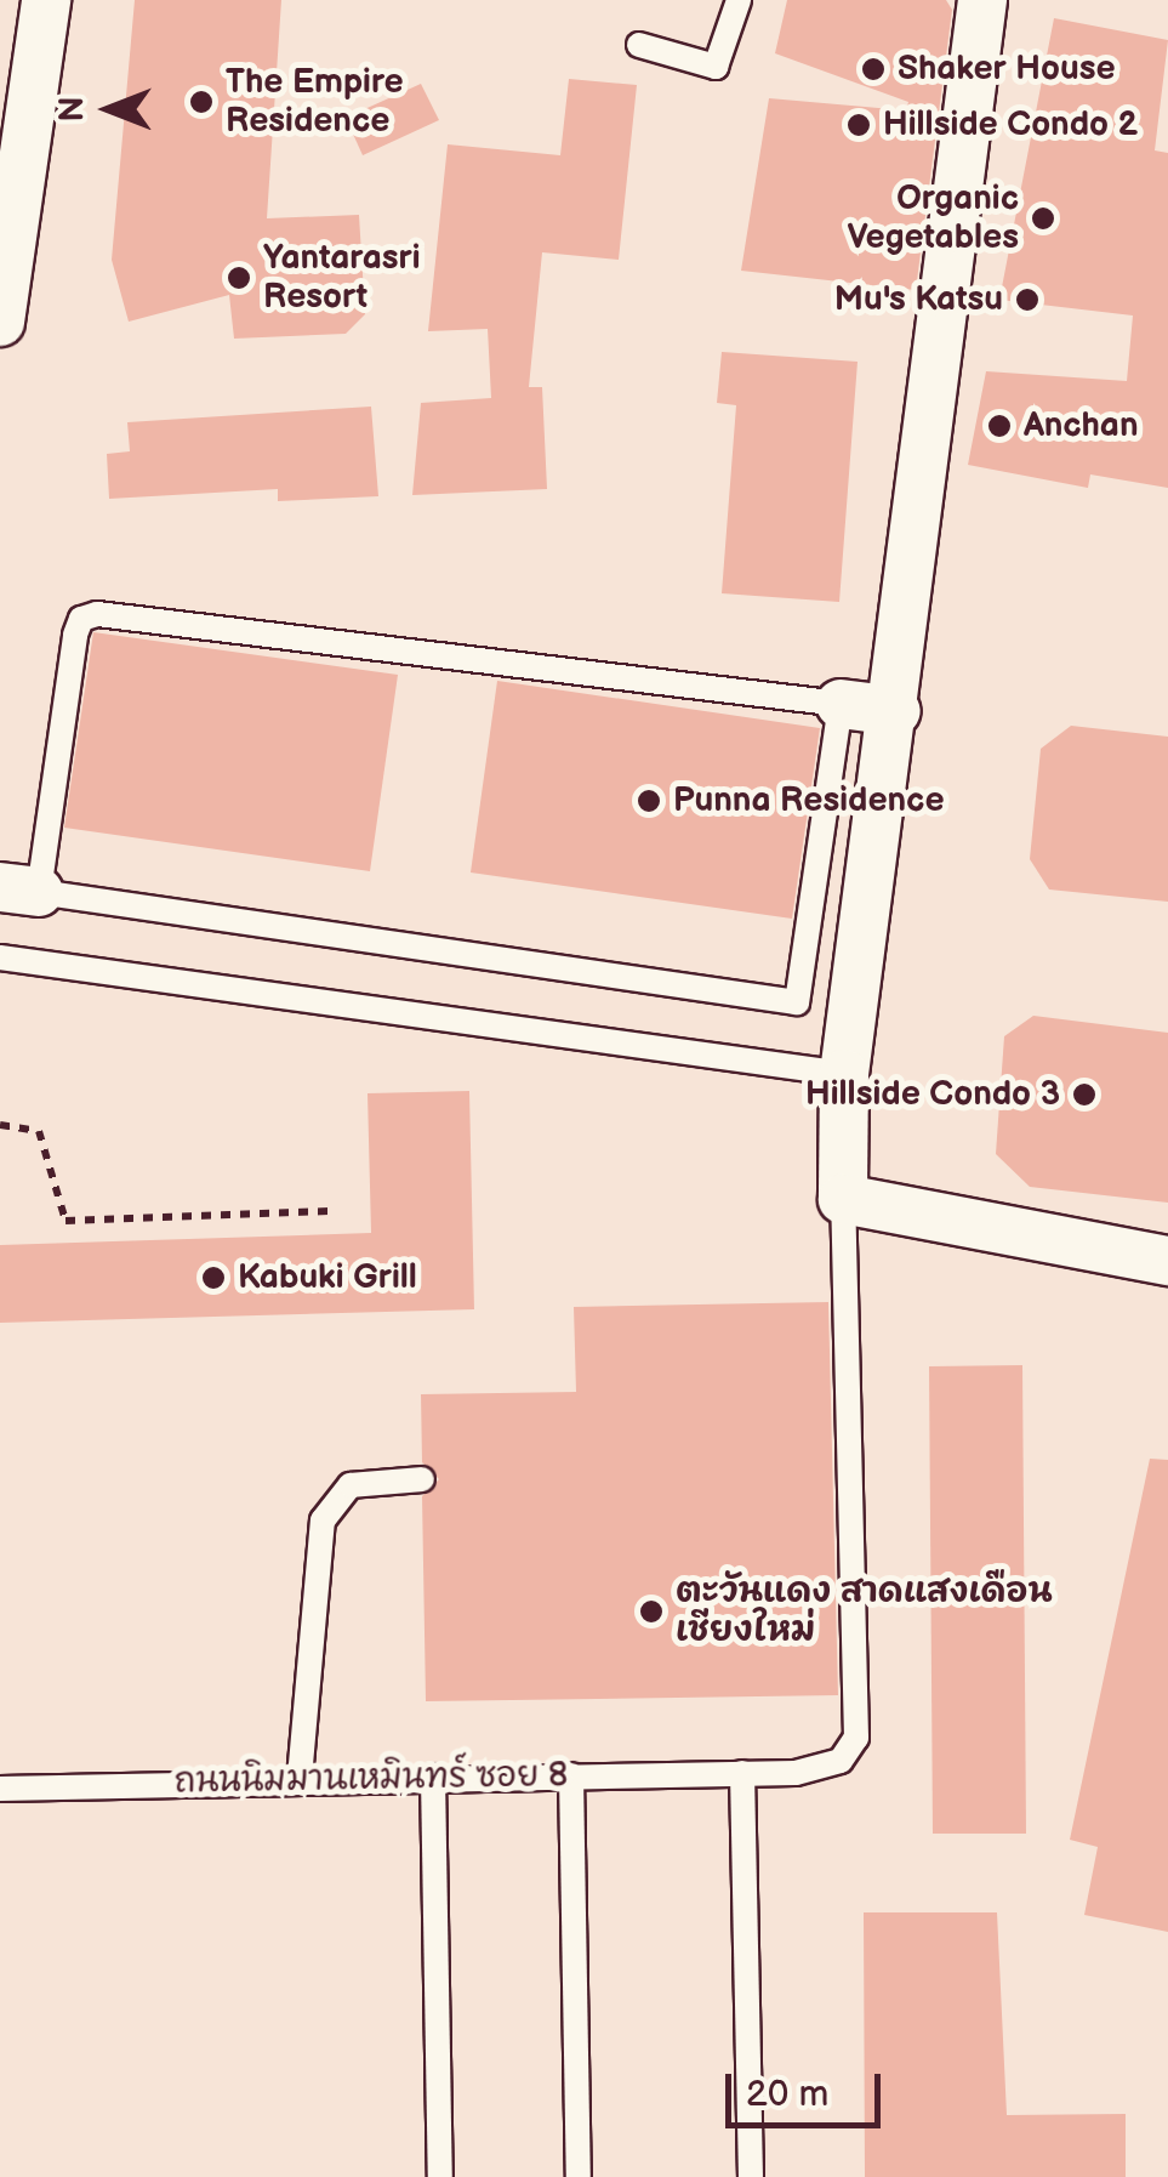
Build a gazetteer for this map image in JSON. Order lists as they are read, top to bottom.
{
  "streets": {
    "lane": ["ถนนนิมมานเหมินทร์ ซอย 8"]
  },
  "places": [
    "Shaker House",
    "The Empire Residence",
    "Hillside Condo 2",
    "Organic Vegetables",
    "Yantarasri Resort",
    "Mu's Katsu",
    "Anchan",
    "Punna Residence",
    "Hillside Condo 3",
    "Kabuki Grill",
    "ตะวันแดง สาดแสงเดือน เชียงใหม่"
  ],
  "scale_bar": "20 m",
  "north": "left"
}
